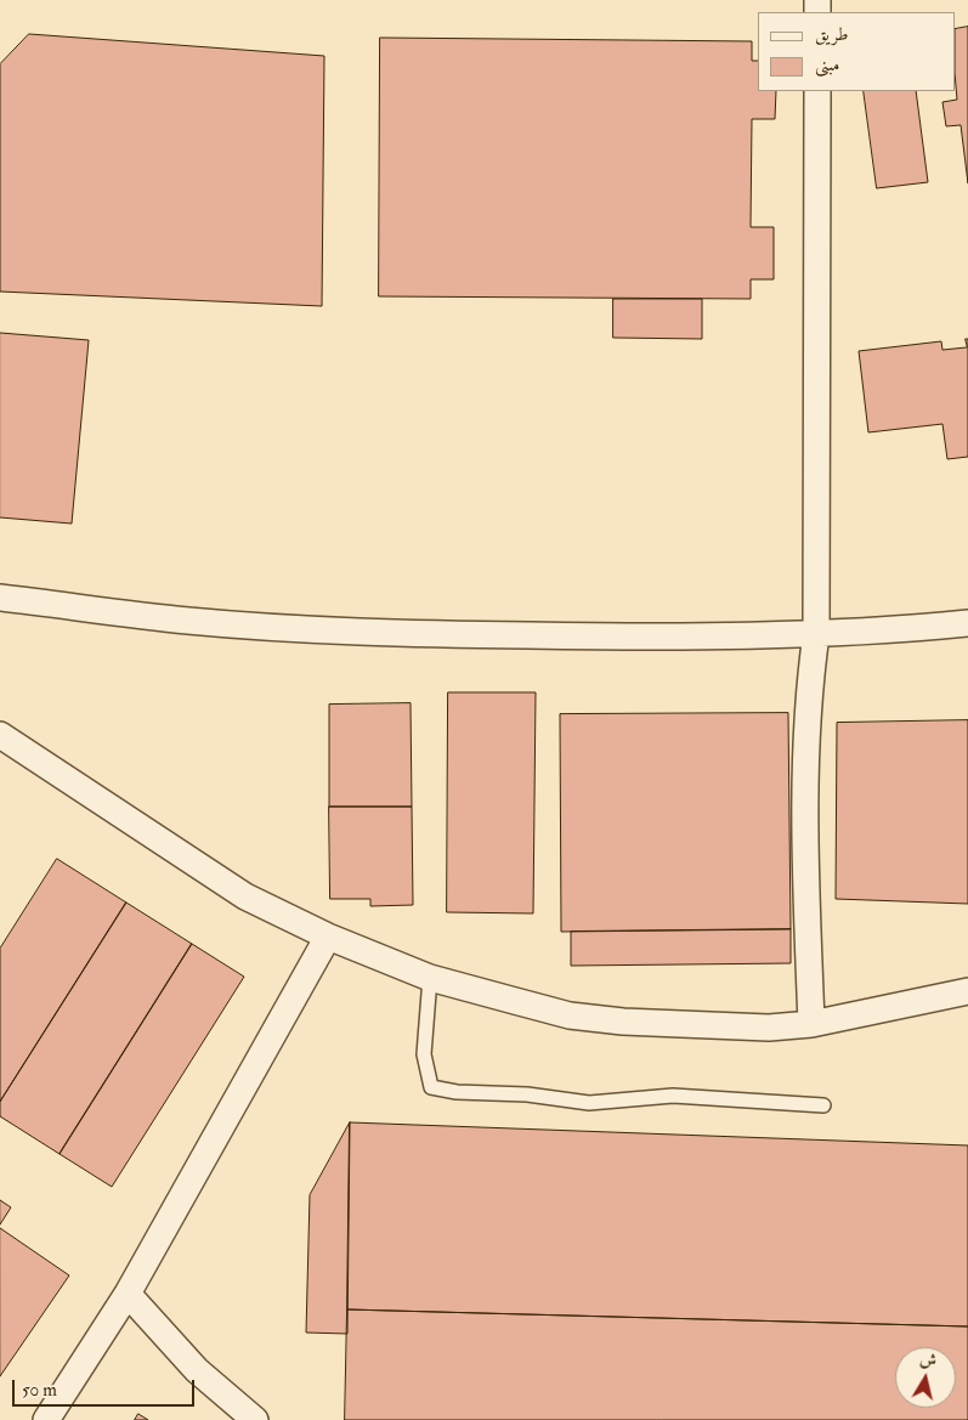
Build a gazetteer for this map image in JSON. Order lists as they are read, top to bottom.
{
  "legend": ["طريق", "مبنى"],
  "scale_bar": "50 m",
  "north": "top"
}
